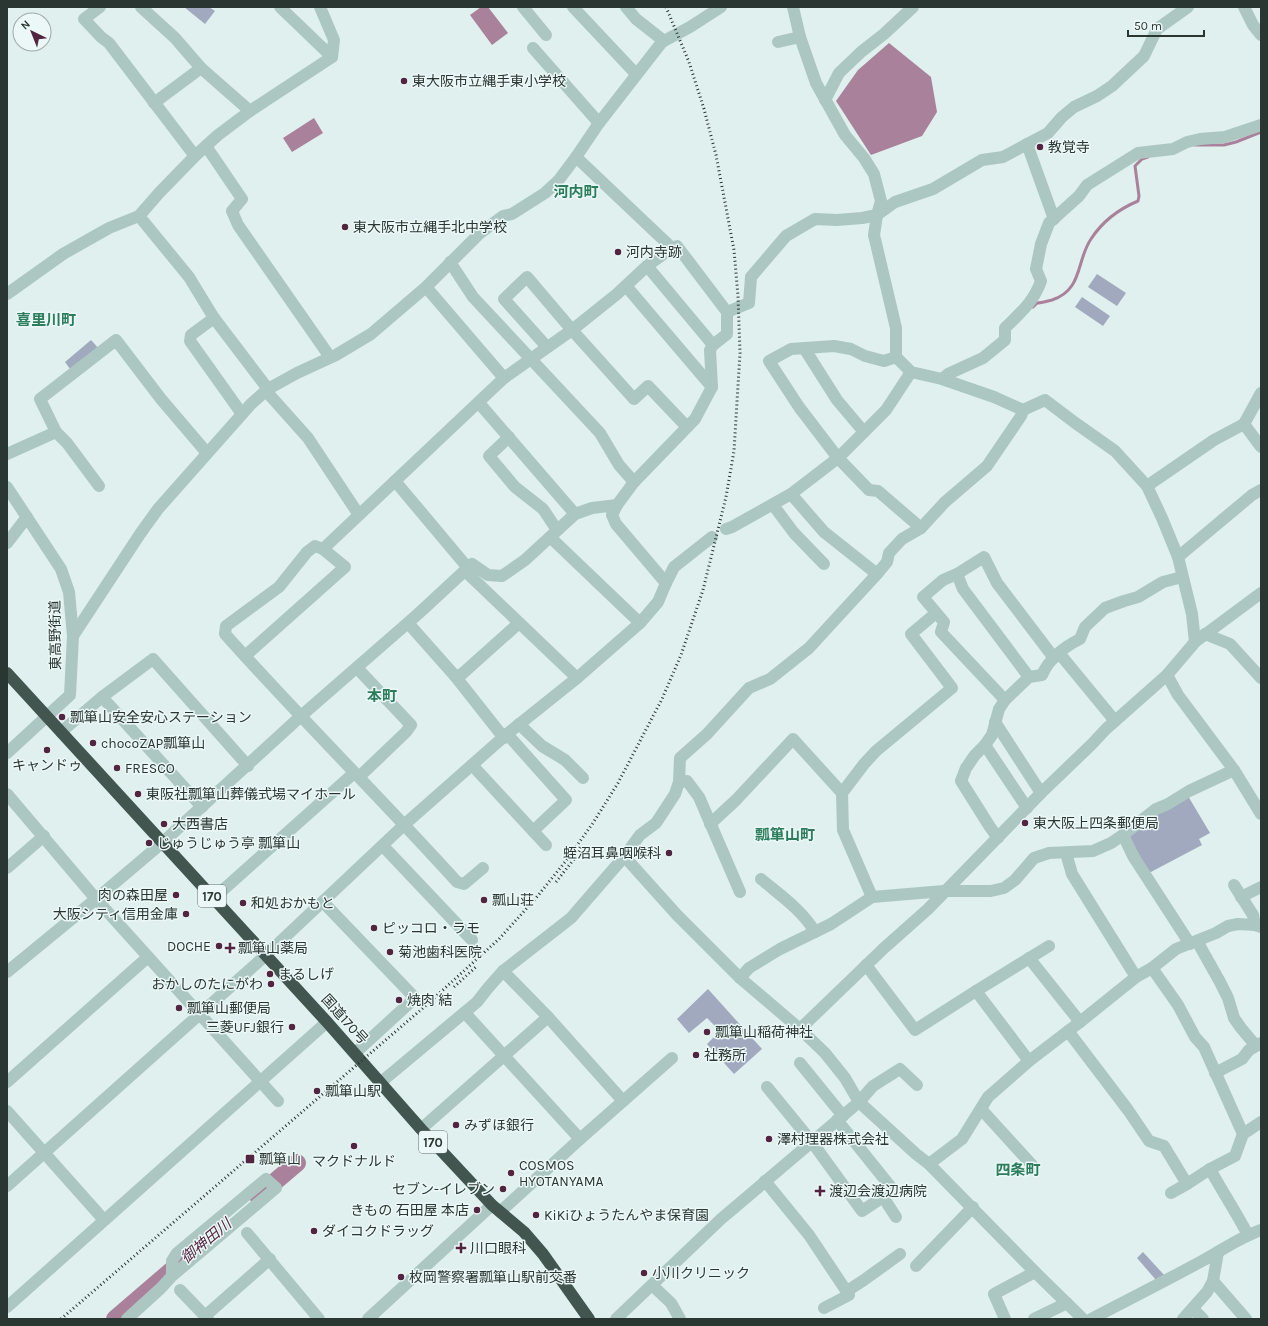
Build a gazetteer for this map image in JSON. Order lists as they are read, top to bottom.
{
  "streets": {
    "highway": ["170", "国道170号"],
    "street": ["東高野街道"]
  },
  "crossings": [
    ["東高野街道", "国道170号"]
  ],
  "districts": [
    "河内町",
    "喜里川町",
    "本町",
    "瓢箪山町",
    "四条町"
  ],
  "water": ["御神田川"],
  "places": {
    "other": [
      "東大阪市立縄手東小学校",
      "教覚寺",
      "東大阪市立縄手北中学校",
      "河内寺跡",
      "瓢箪山安全安心ステーション",
      "chocoZAP瓢箪山",
      "キャンドゥ",
      "FRESCO",
      "東阪社瓢箪山葬儀式場マイホール",
      "東大阪上四条郵便局",
      "大西書店",
      "じゅうじゅう亭 瓢箪山",
      "蛭沼耳鼻咽喉科",
      "肉の森田屋",
      "瓢山荘",
      "和処おかもと",
      "大阪シティ信用金庫",
      "ピッコロ・ラモ",
      "DOCHE",
      "菊池歯科医院",
      "まるしげ",
      "おかしのたにがわ",
      "焼肉 結",
      "瓢箪山郵便局",
      "三菱UFJ銀行",
      "瓢箪山稲荷神社",
      "社務所",
      "瓢箪山駅",
      "みずほ銀行",
      "澤村理器株式会社",
      "マクドナルド",
      "COSMOS HYOTANYAMA",
      "セブン-イレブン",
      "きもの 石田屋 本店",
      "KiKiひょうたんやま保育園",
      "ダイコクドラッグ",
      "小川クリニック",
      "枚岡警察署瓢箪山駅前交番"
    ],
    "health": ["瓢箪山薬局", "渡辺会渡辺病院", "川口眼科"],
    "transit": ["瓢箪山"]
  },
  "scale_bar": "50 m",
  "north": "top left"
}
